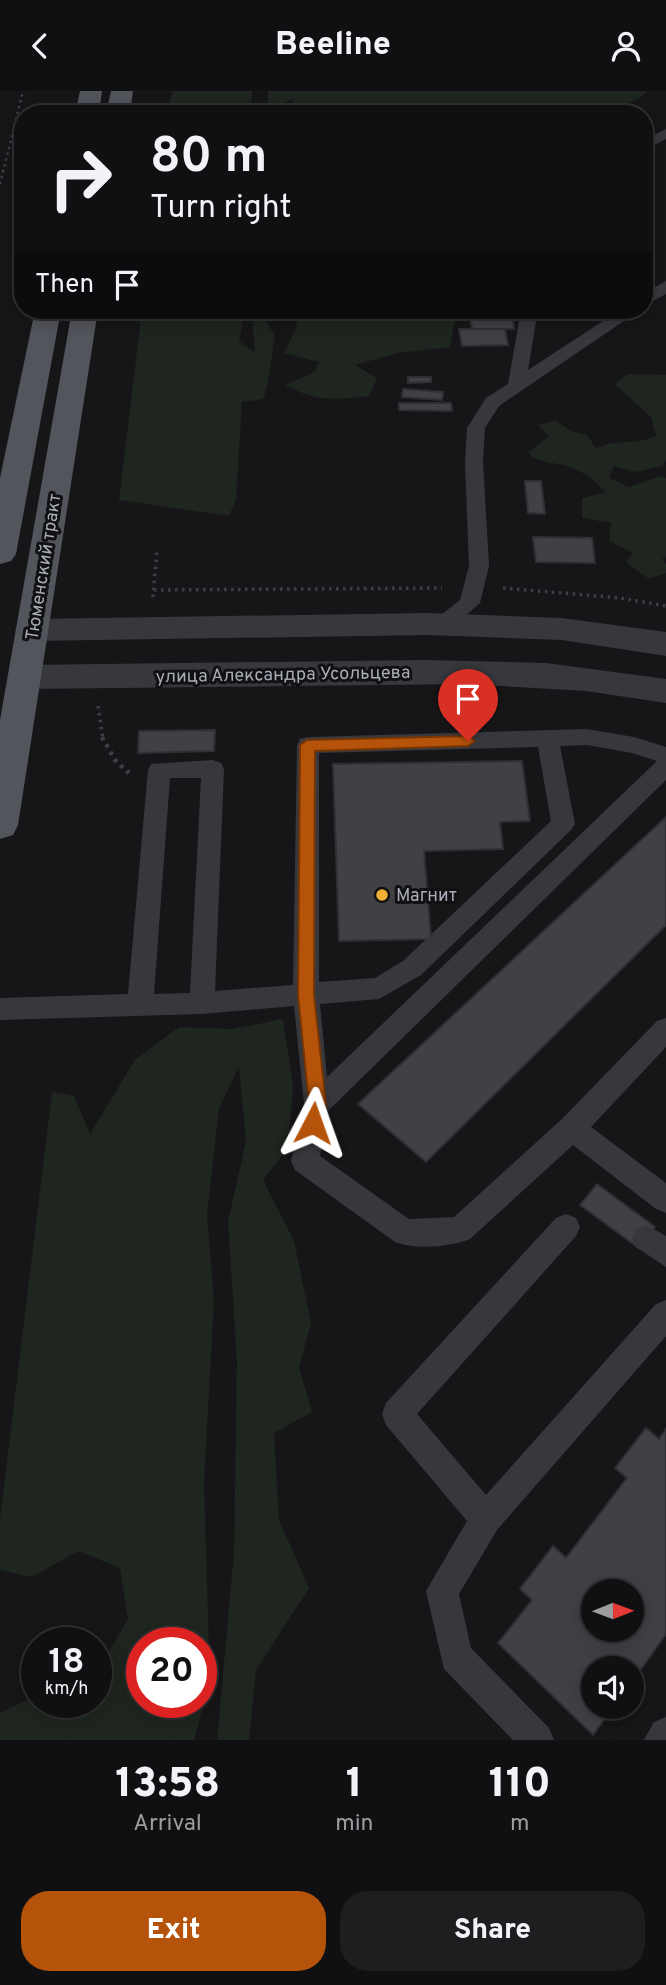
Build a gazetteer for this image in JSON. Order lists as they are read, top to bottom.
{
  "streets": {
    "main road": ["Тюменский тракт"],
    "street": ["улица Александра Усольцева"]
  },
  "crossings": [
    ["Тюменский тракт", "улица Александра Усольцева"]
  ],
  "places": ["Магнит"],
  "north": "right",
  "page": {
    "header": "Beeline",
    "turn": ["80 m", "Turn right"],
    "then": "Then",
    "speed": "18 km/h",
    "limit": "20",
    "eta": [
      "13:58",
      "Arrival",
      "1",
      "min",
      "110",
      "m"
    ],
    "buttons": ["Exit", "Share"]
  }
}
